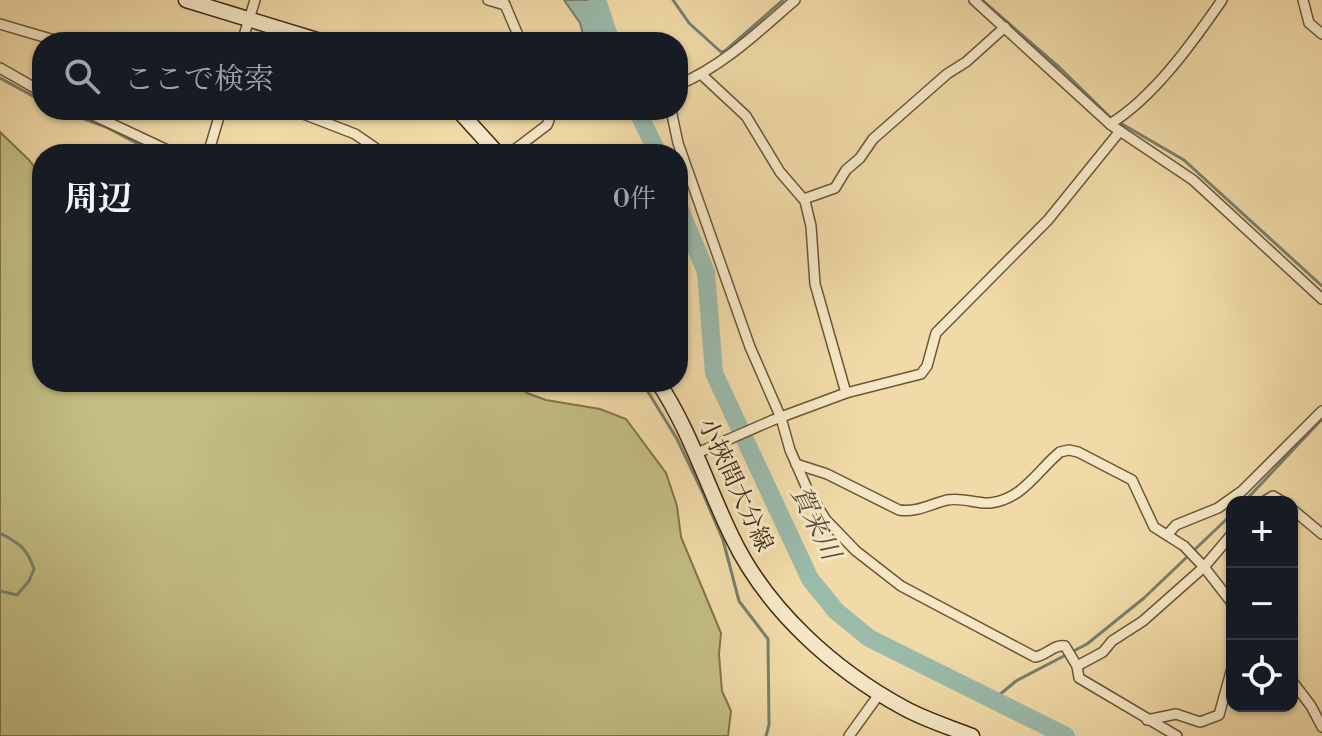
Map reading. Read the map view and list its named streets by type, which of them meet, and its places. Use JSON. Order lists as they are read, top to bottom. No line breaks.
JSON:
{"streets":{"main road":["小挾間大分線"]},"water":["賀来川"],"page":{"search":"ここで検索","heading":["周辺","0件"],"map_buttons":["+","−"]}}
